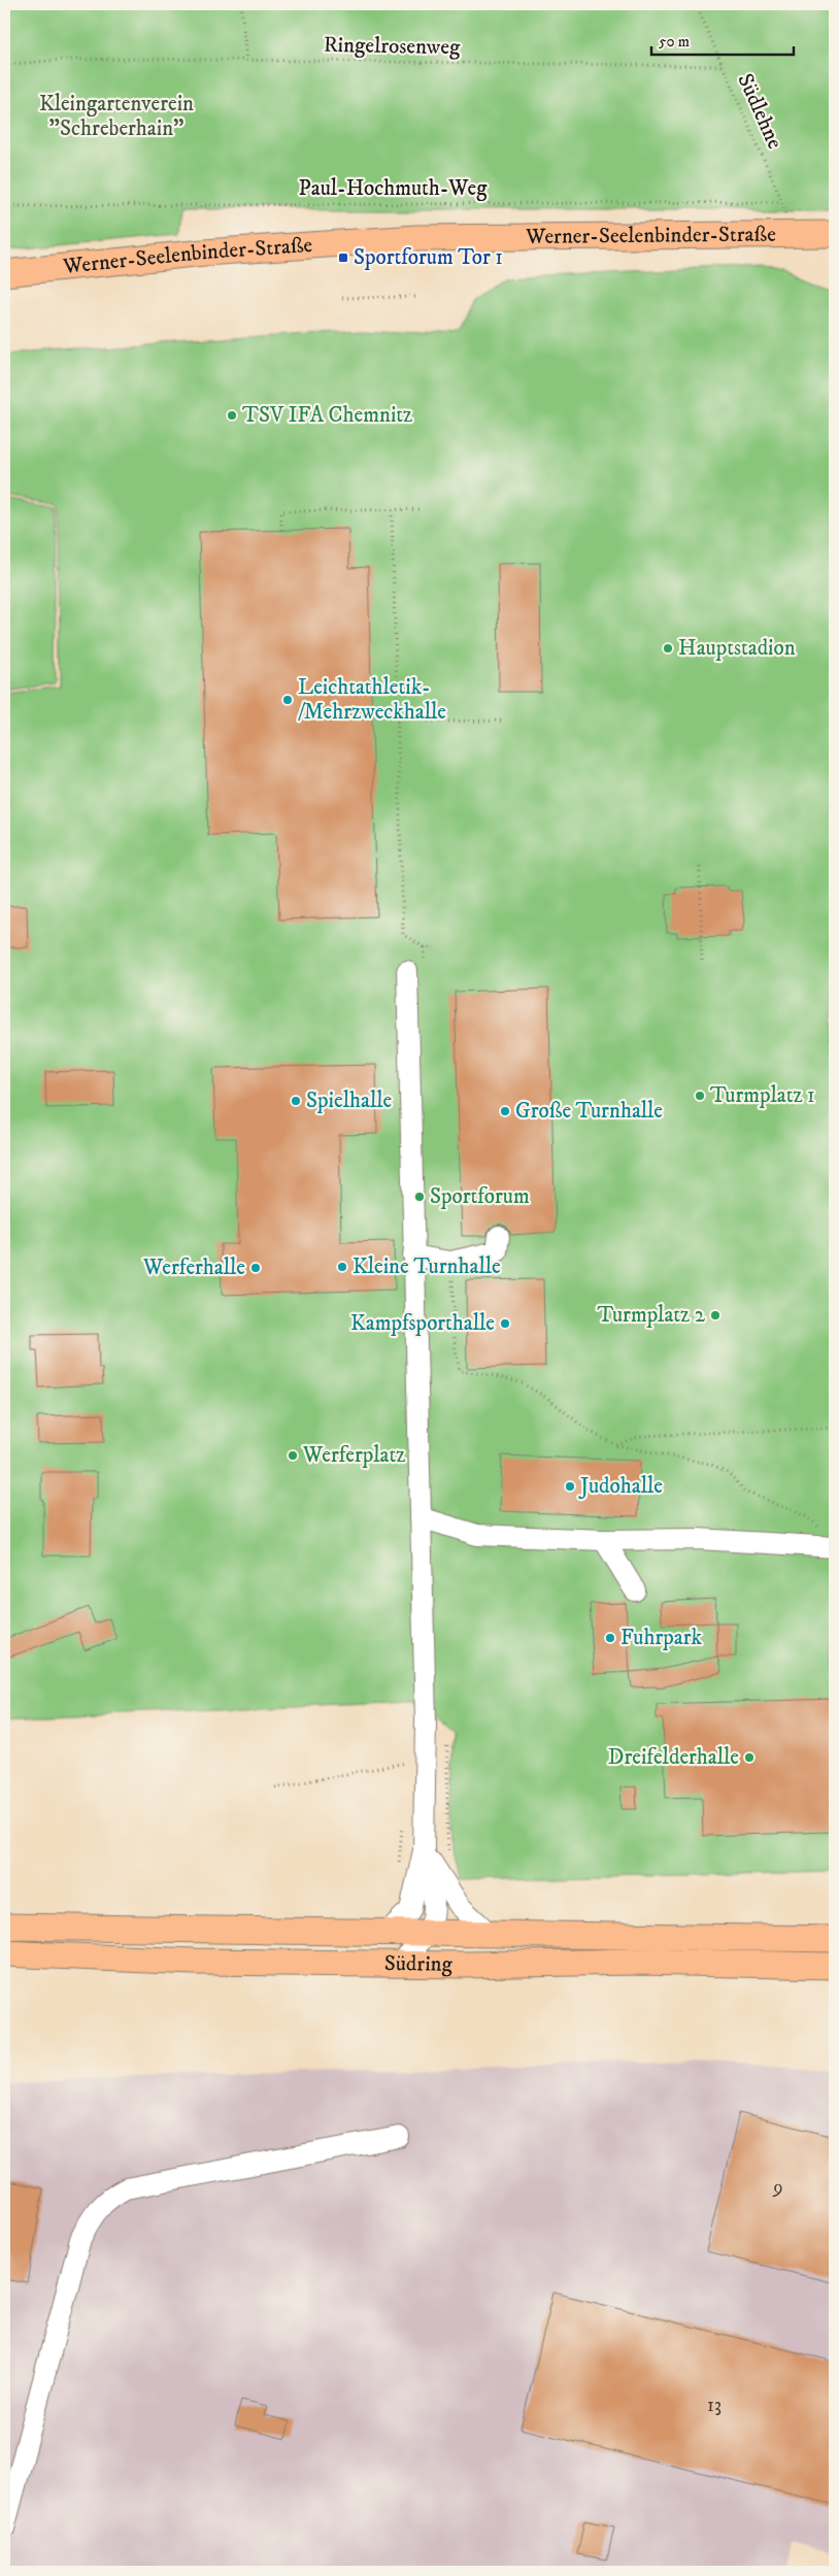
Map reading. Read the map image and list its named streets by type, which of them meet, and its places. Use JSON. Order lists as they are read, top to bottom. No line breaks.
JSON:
{"streets":{"main road":["Werner-Seelenbinder-Straße","Südring"],"path":["Ringelrosenweg","Südlehne","Paul-Hochmuth-Weg"]},"crossings":[["Ringelrosenweg","Südlehne"],["Südlehne","Paul-Hochmuth-Weg"],["Südlehne","Werner-Seelenbinder-Straße"]],"parks":["Kleingartenverein \"Schreberhain\""],"places":{"transit":["Sportforum Tor 1"],"other":["TSV IFA Chemnitz","Hauptstadion","Leichtathletik- /Mehrzweckhalle","Turmplatz 1","Spielhalle","Große Turnhalle","Sportforum","Kleine Turnhalle","Werferhalle","Turmplatz 2","Kampfsporthalle","Werferplatz","Judohalle","Fuhrpark","Dreifelderhalle"]},"house_numbers":["9","13"],"scale_bar":"50 m"}
